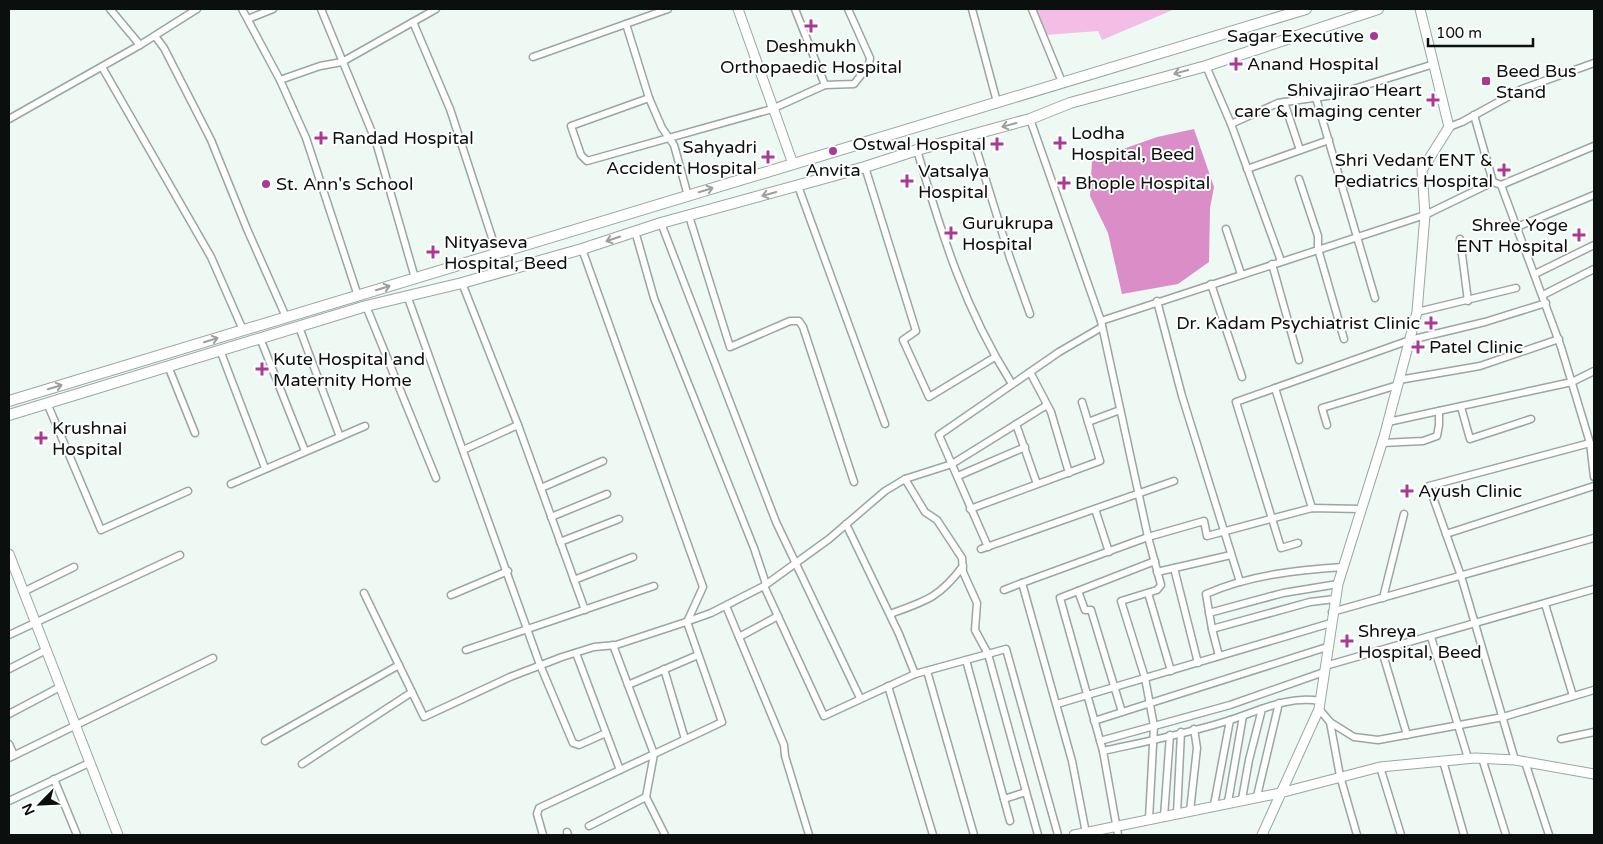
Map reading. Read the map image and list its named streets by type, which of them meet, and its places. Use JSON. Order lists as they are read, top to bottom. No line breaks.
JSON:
{"places":{"health":["Deshmukh Orthopaedic Hospital","Anand Hospital","Shivajirao Heart care & Imaging center","Randad Hospital","Lodha Hospital, Beed","Ostwal Hospital","Sahyadri Accident Hospital","Shri Vedant ENT & Pediatrics Hospital","Vatsalya Hospital","Bhople Hospital","Gurukrupa Hospital","Shree Yoge ENT Hospital","Nityaseva Hospital, Beed","Dr. Kadam Psychiatrist Clinic","Patel Clinic","Kute Hospital and Maternity Home","Krushnai Hospital","Ayush Clinic","Shreya Hospital, Beed"],"other":["Sagar Executive","Anvita","St. Ann's School"],"transit":["Beed Bus Stand"]},"scale_bar":"100 m","north":"bottom left"}
